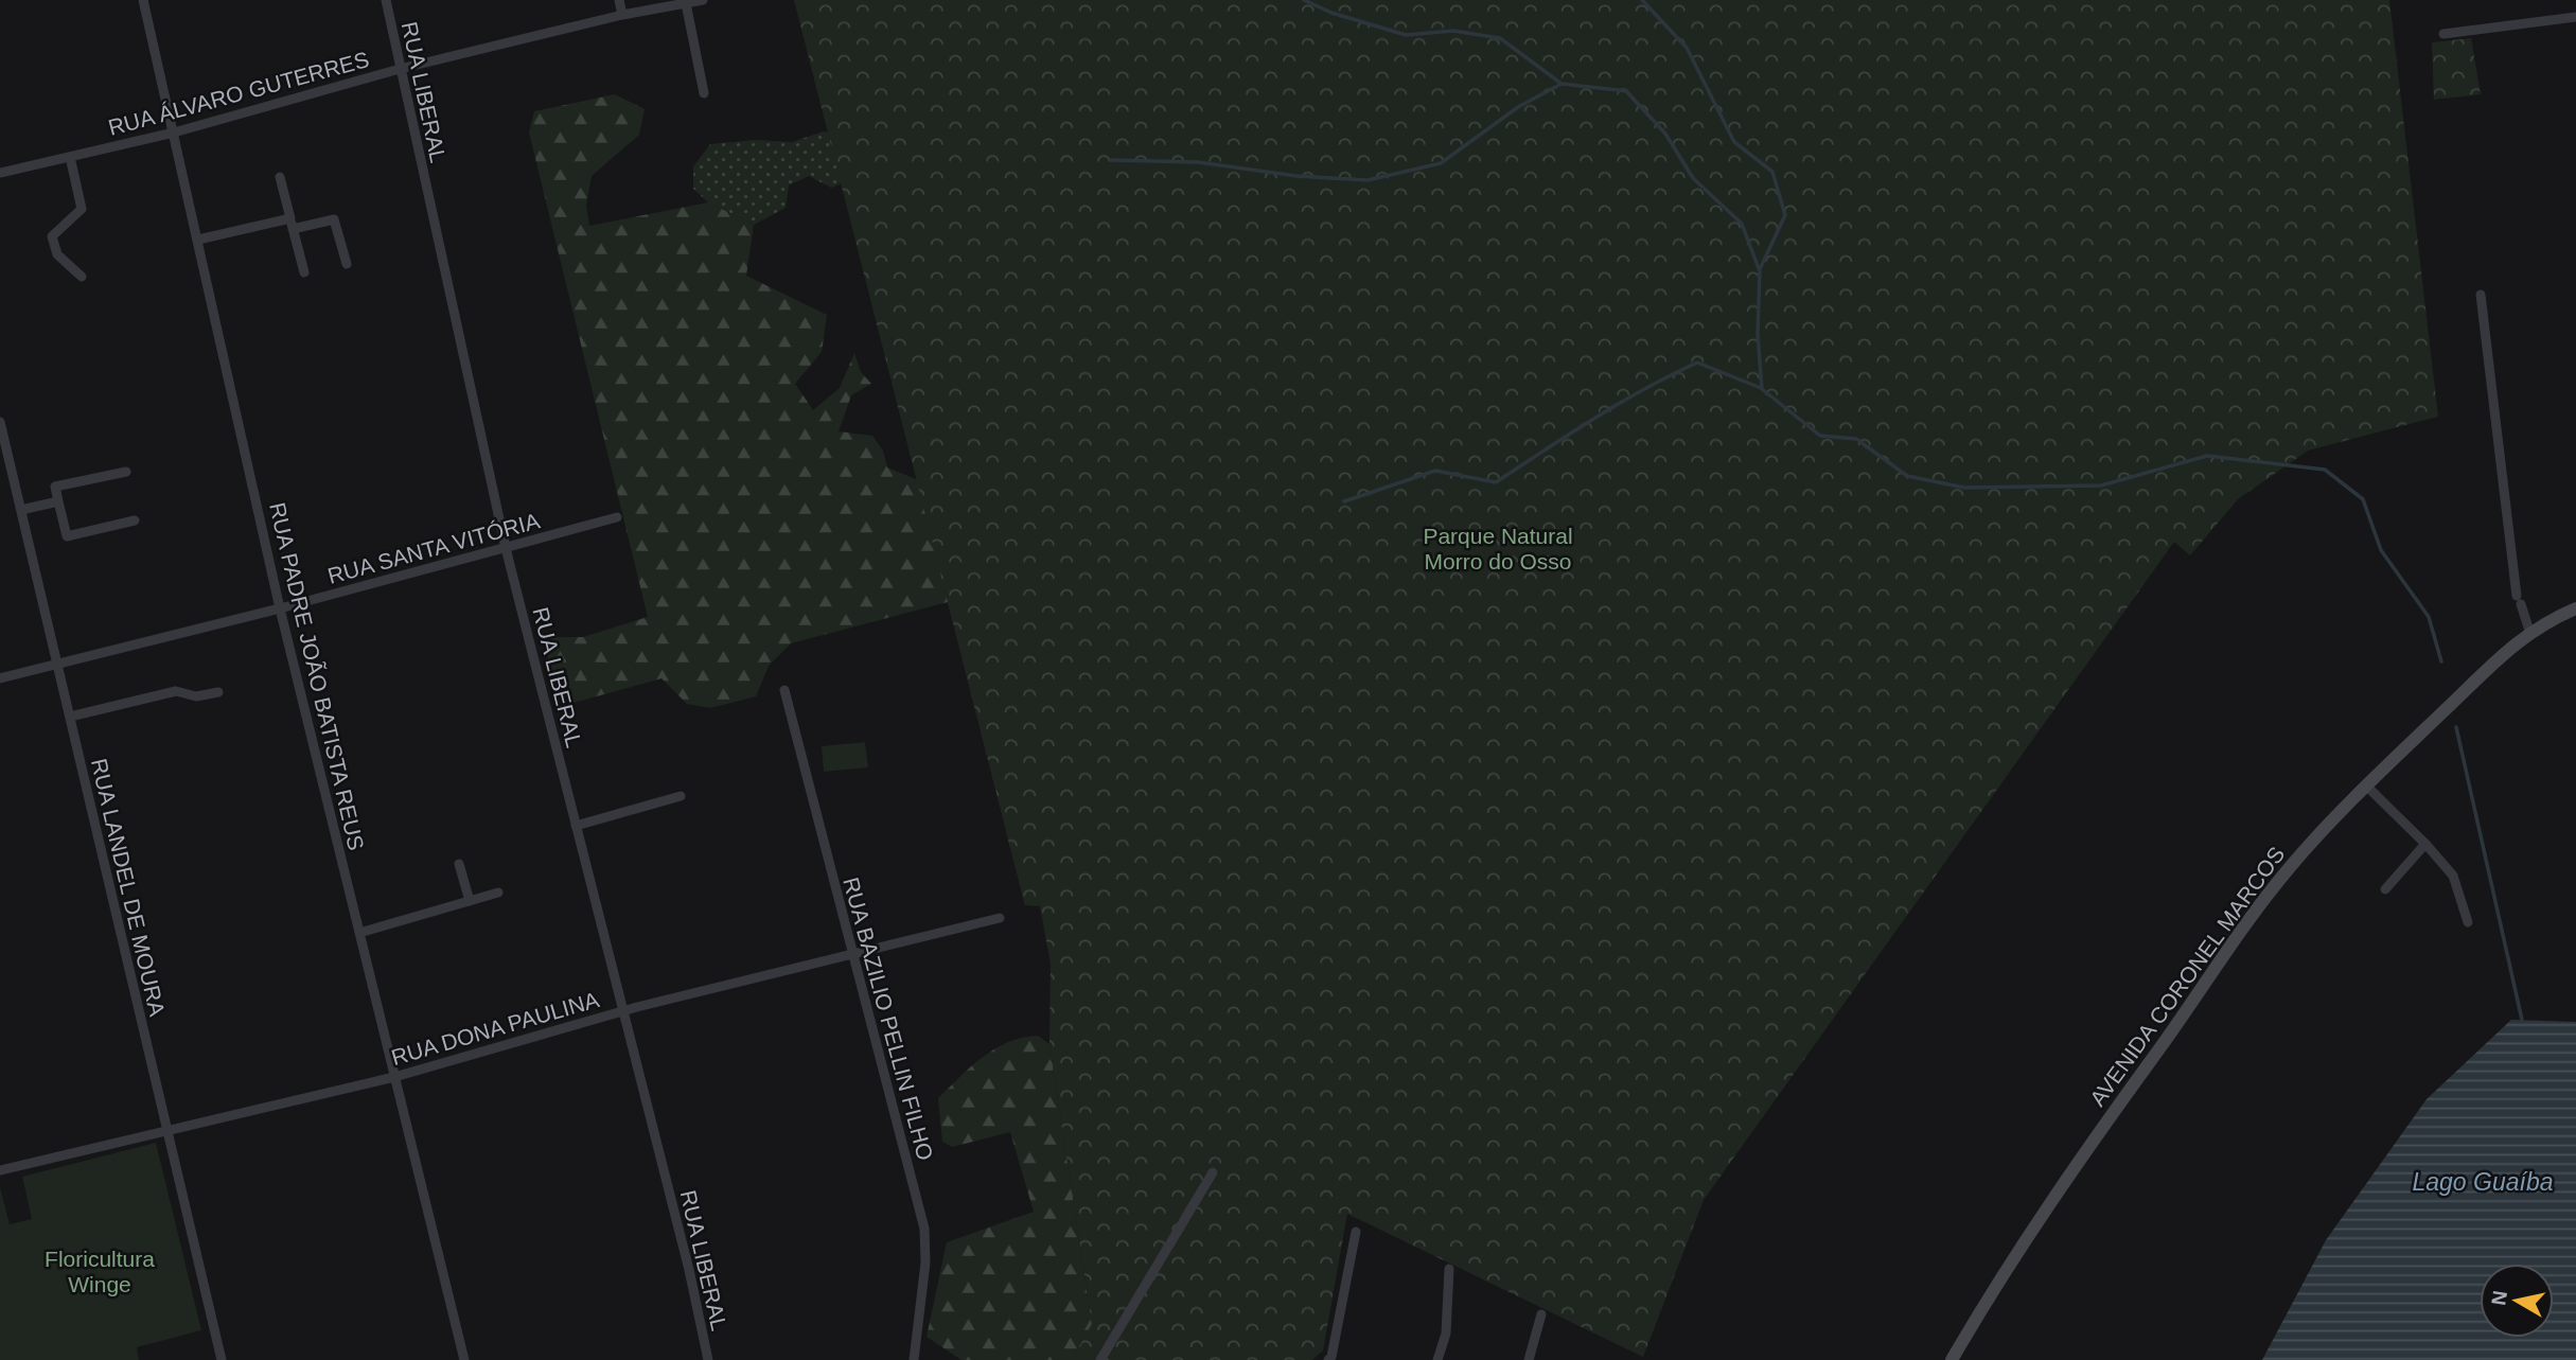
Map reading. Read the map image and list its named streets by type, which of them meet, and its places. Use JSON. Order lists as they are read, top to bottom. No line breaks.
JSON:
{"streets":{"main road":["AVENIDA CORONEL MARCOS"],"street":["RUA LIBERAL","RUA ÁLVARO GUTERRES","RUA SANTA VITÓRIA","RUA PADRE JOÃO BATISTA REUS","RUA LANDEL DE MOURA","RUA BAZILIO PELLIN FILHO","RUA DONA PAULINA"]},"crossings":[["RUA LIBERAL","RUA ÁLVARO GUTERRES"],["RUA LIBERAL","RUA SANTA VITÓRIA"],["RUA LIBERAL","RUA DONA PAULINA"],["RUA ÁLVARO GUTERRES","RUA PADRE JOÃO BATISTA REUS"],["RUA SANTA VITÓRIA","RUA PADRE JOÃO BATISTA REUS"],["RUA SANTA VITÓRIA","RUA LANDEL DE MOURA"],["RUA PADRE JOÃO BATISTA REUS","RUA DONA PAULINA"],["RUA LANDEL DE MOURA","RUA DONA PAULINA"],["RUA BAZILIO PELLIN FILHO","RUA DONA PAULINA"]],"water":["Lago Guaíba"],"parks":["Parque Natural Morro do Osso","Floricultura Winge"],"north":"left"}
